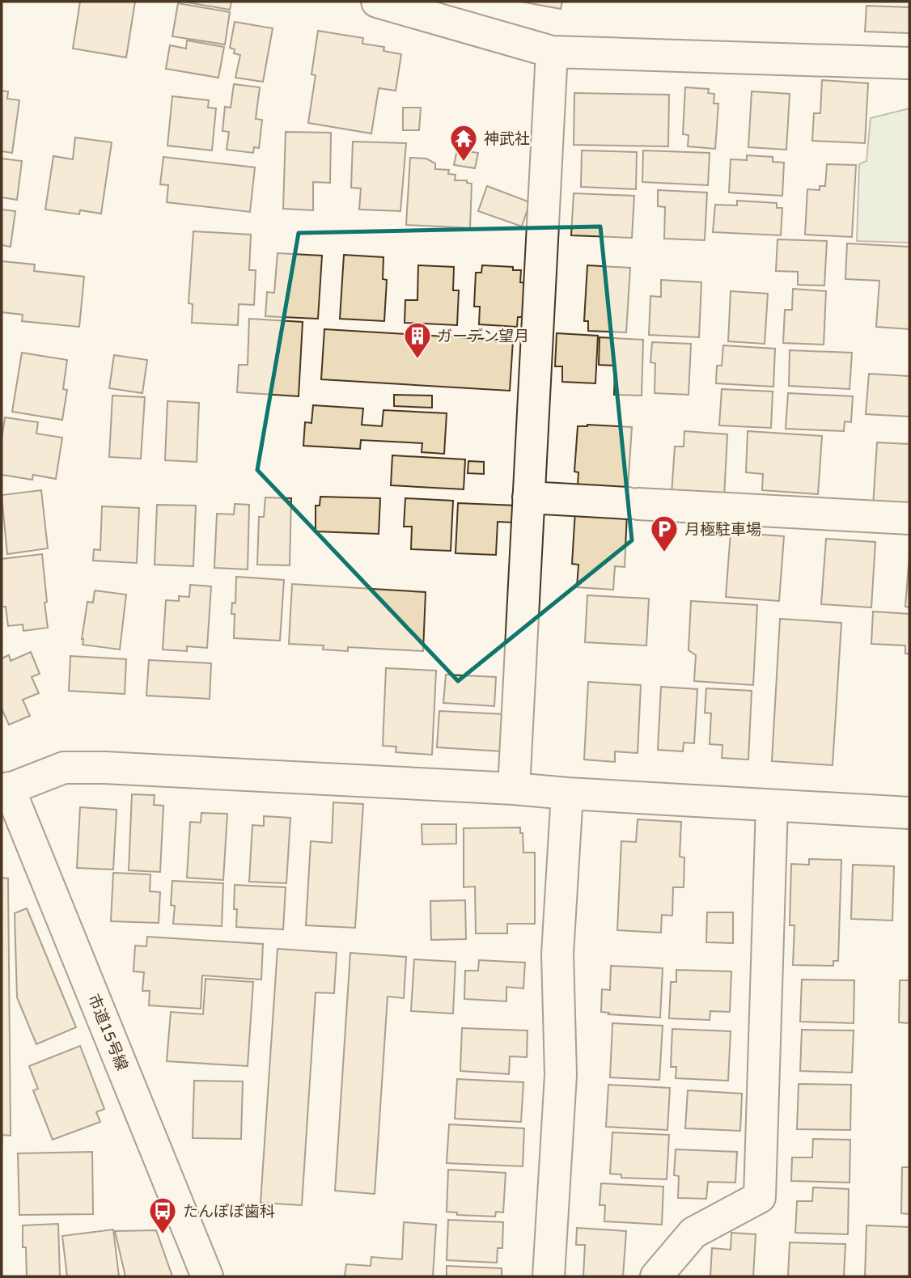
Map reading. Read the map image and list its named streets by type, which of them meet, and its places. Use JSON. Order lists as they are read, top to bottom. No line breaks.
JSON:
{"streets":{"street":["市道15号線"]},"places":{"temple":["神武社"],"building":["ガーデン望月"],"parking":["月極駐車場"],"bus stop":["たんぽぽ歯科"]}}
